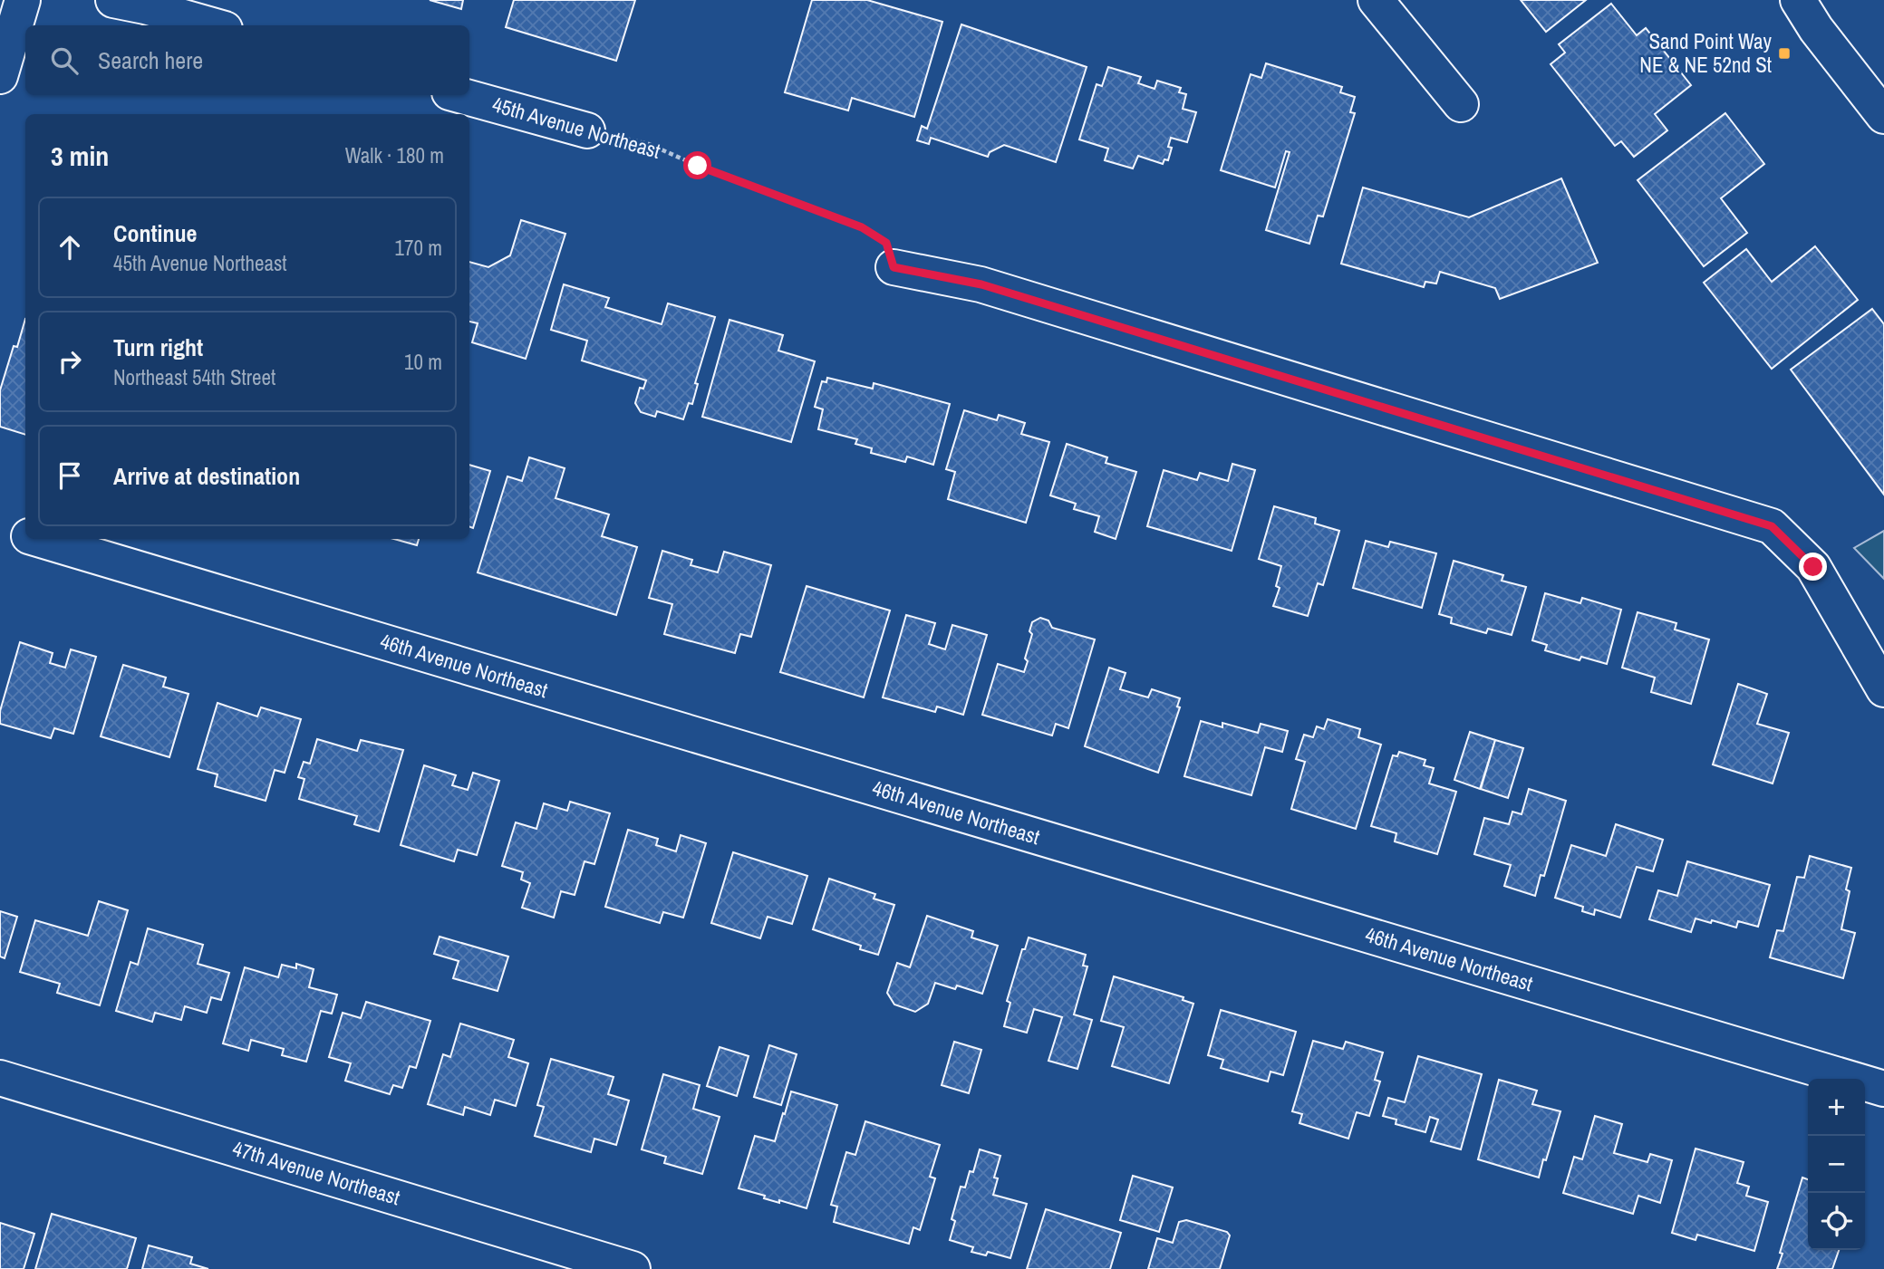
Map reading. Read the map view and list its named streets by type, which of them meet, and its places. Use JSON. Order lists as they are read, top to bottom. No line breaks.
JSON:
{"streets":{"street":["45th Avenue Northeast","46th Avenue Northeast","47th Avenue Northeast"]},"places":{"transit":["Sand Point Way NE & NE 52nd St"]},"page":{"search":"Search here","heading":["3 min","Walk · 180 m"],"list":[["Continue","45th Avenue Northeast","170 m"],["Turn right","Northeast 54th Street","10 m"],"Arrive at destination"],"map_buttons":["+","−"]}}
